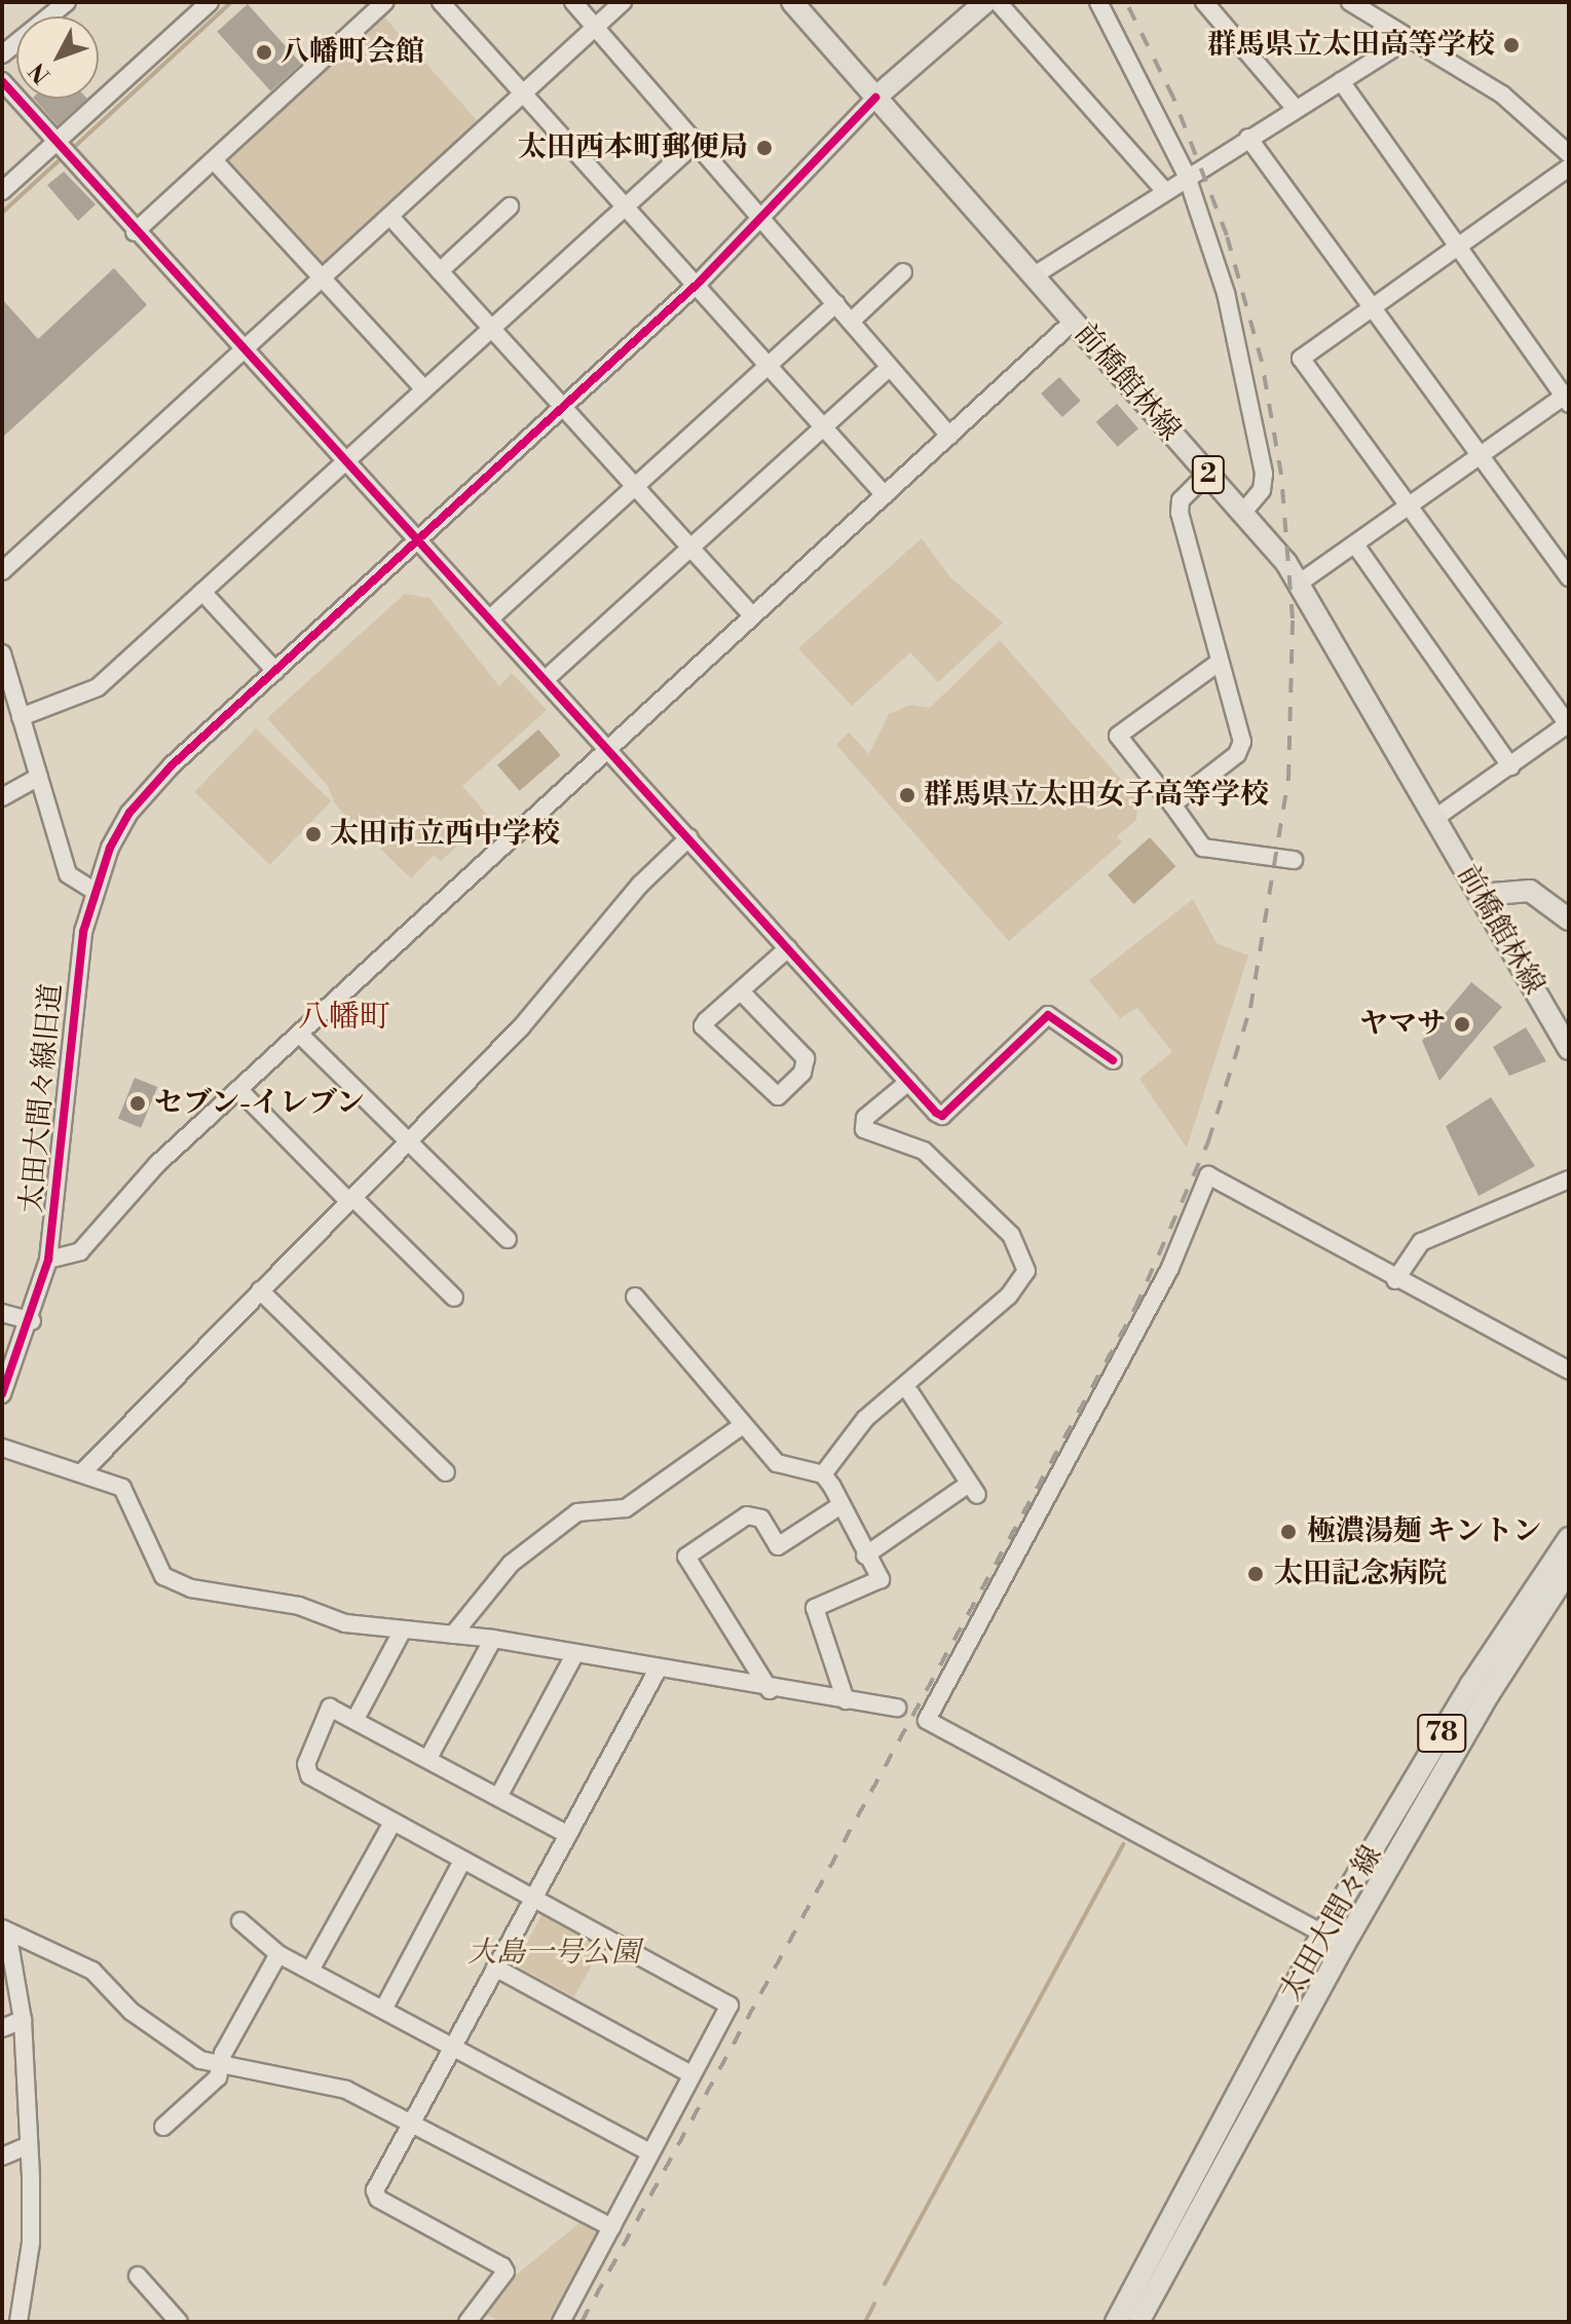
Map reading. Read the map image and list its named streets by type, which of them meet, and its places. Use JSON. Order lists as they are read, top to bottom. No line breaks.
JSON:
{"streets":{"main road":["前橋館林線","2","78","太田大間々線"],"street":["太田大間々線旧道"]},"crossings":[["前橋館林線","太田大間々線旧道"]],"districts":["八幡町"],"parks":["大島一号公園"],"places":["群馬県立太田高等学校","八幡町会館","太田西本町郵便局","群馬県立太田女子高等学校","太田市立西中学校","ヤマサ","セブン-イレブン","極濃湯麺 キントン","太田記念病院"],"north":"bottom left"}
